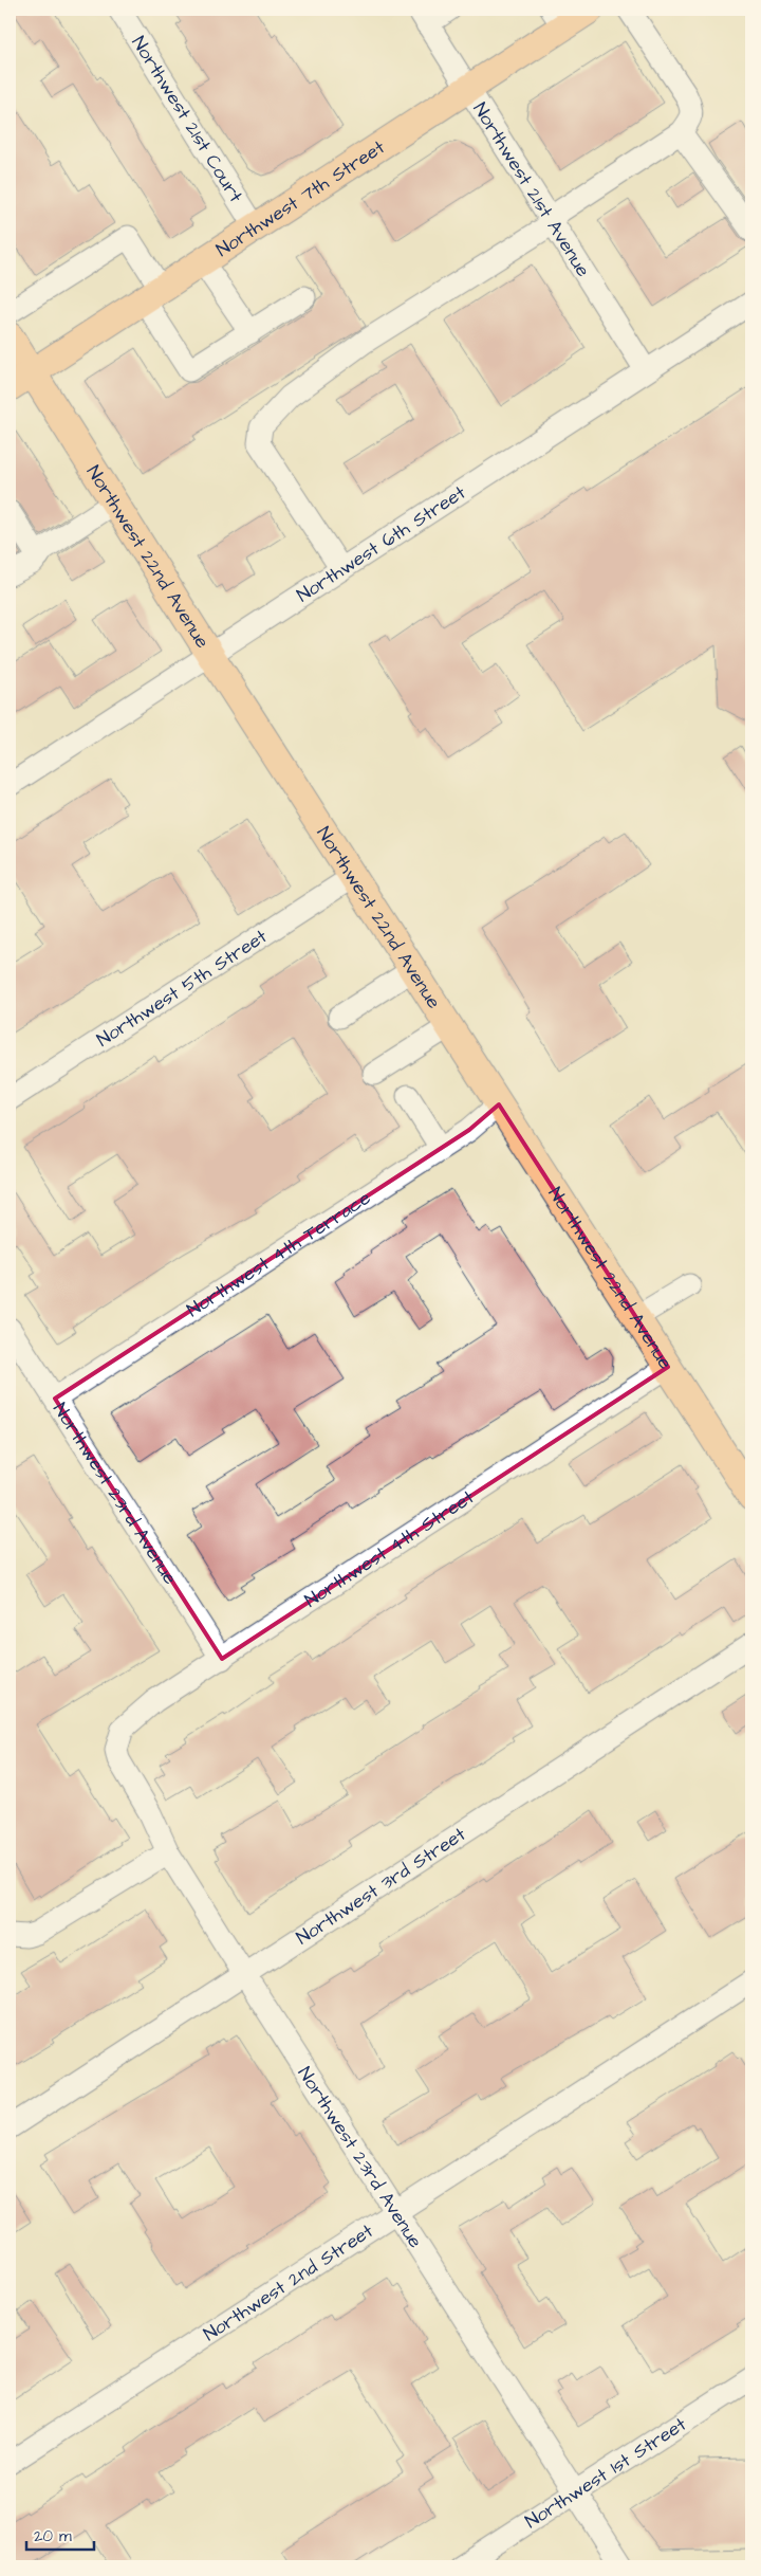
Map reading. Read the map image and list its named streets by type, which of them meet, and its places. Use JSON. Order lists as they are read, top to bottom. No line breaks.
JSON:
{"streets":{"main road":["Northwest 7th Street","Northwest 22nd Avenue"],"street":["Northwest 21st Court","Northwest 21st Avenue","Northwest 6th Street","Northwest 5th Street","Northwest 4th Terrace","Northwest 23rd Avenue","Northwest 4th Street","Northwest 3rd Street","Northwest 2nd Street","Northwest 1st Street"]},"crossings":[["Northwest 21st Court","Northwest 7th Street"],["Northwest 21st Avenue","Northwest 7th Street"],["Northwest 21st Avenue","Northwest 6th Street"],["Northwest 7th Street","Northwest 22nd Avenue"],["Northwest 6th Street","Northwest 22nd Avenue"],["Northwest 22nd Avenue","Northwest 5th Street"],["Northwest 22nd Avenue","Northwest 4th Terrace"],["Northwest 22nd Avenue","Northwest 4th Street"],["Northwest 4th Terrace","Northwest 23rd Avenue"],["Northwest 23rd Avenue","Northwest 4th Street"],["Northwest 23rd Avenue","Northwest 3rd Street"],["Northwest 23rd Avenue","Northwest 2nd Street"],["Northwest 23rd Avenue","Northwest 1st Street"]],"scale_bar":"20 m"}
